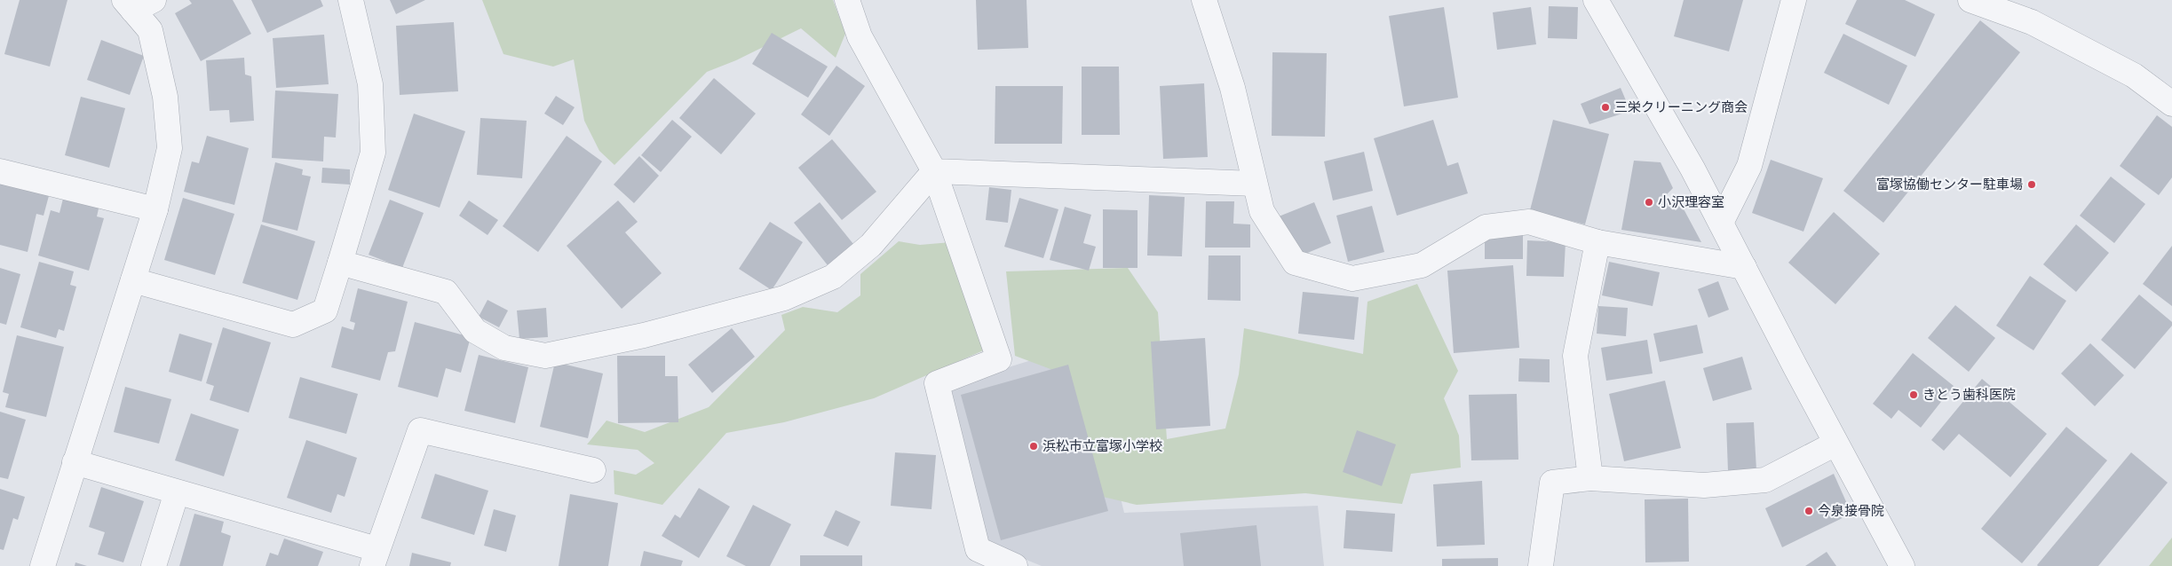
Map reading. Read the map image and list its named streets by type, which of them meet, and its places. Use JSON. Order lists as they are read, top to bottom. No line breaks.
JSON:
{"places":["三栄クリーニング商会","富塚協働センター駐車場","小沢理容室","きとう歯科医院","浜松市立富塚小学校","今泉接骨院"]}
